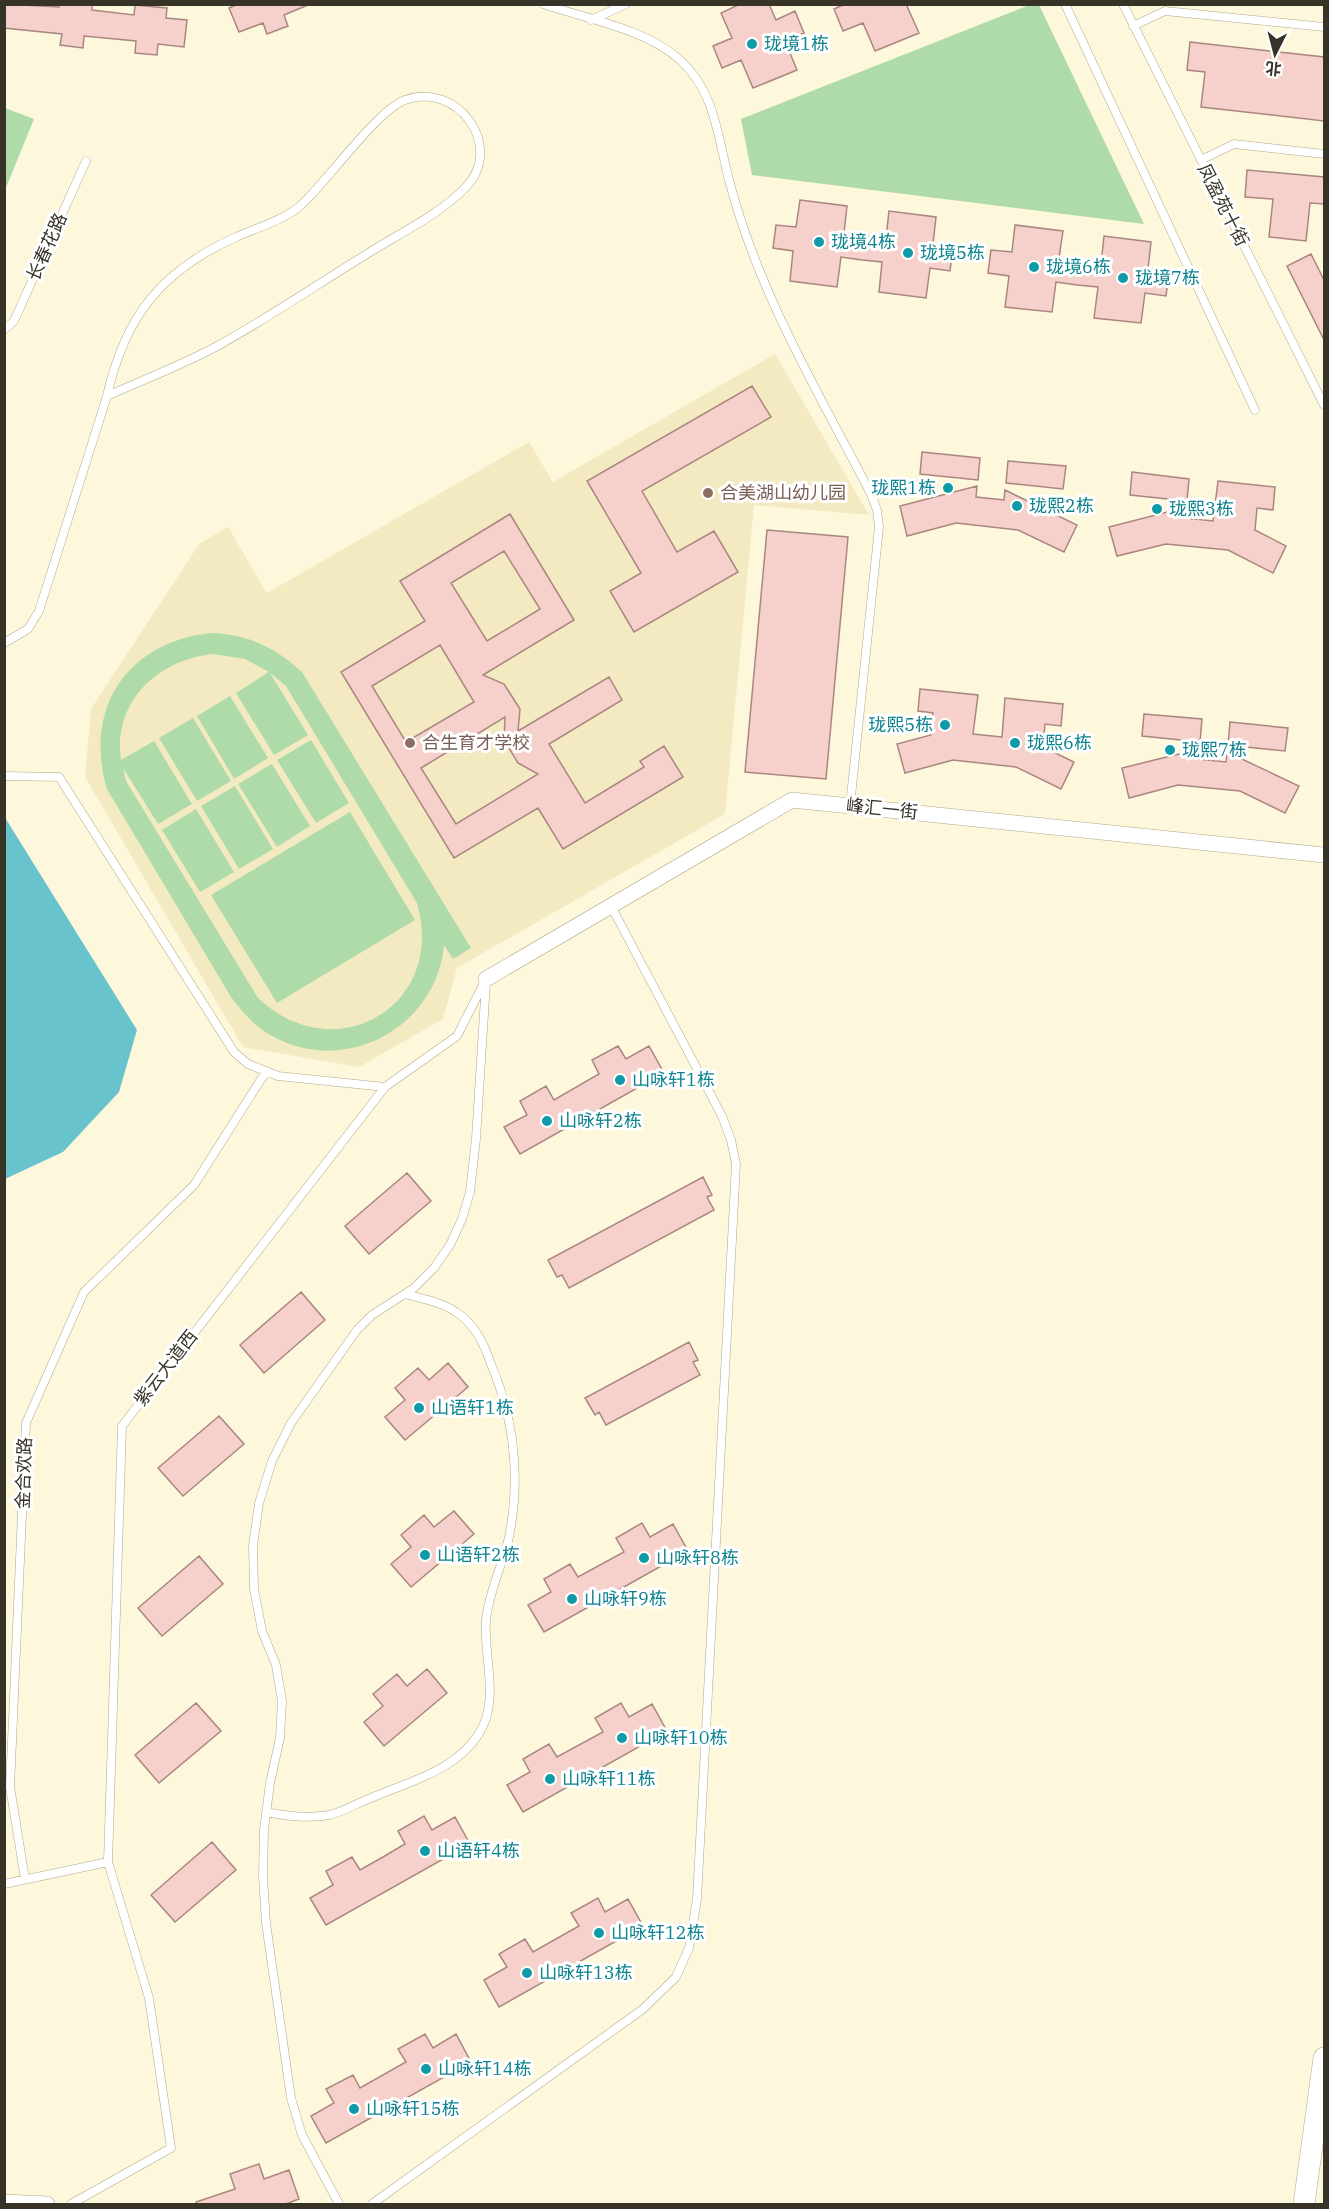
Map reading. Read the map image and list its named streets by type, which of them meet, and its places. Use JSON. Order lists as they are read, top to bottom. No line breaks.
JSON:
{"streets":{"street":["峰汇一街"],"lane":["凤盈苑十街","长春花路","紫云大道西","金合欢路"]},"crossings":[["峰汇一街","紫云大道西"]],"places":["珑境1栋","珑境4栋","珑境5栋","珑境6栋","珑境7栋","珑熙1栋","合美湖山幼儿园","珑熙2栋","珑熙3栋","珑熙5栋","合生育才学校","珑熙6栋","珑熙7栋","山咏轩1栋","山咏轩2栋","山语轩1栋","山语轩2栋","山咏轩8栋","山咏轩9栋","山咏轩10栋","山咏轩11栋","山语轩4栋","山咏轩12栋","山咏轩13栋","山咏轩14栋","山咏轩15栋"],"north":"bottom"}
